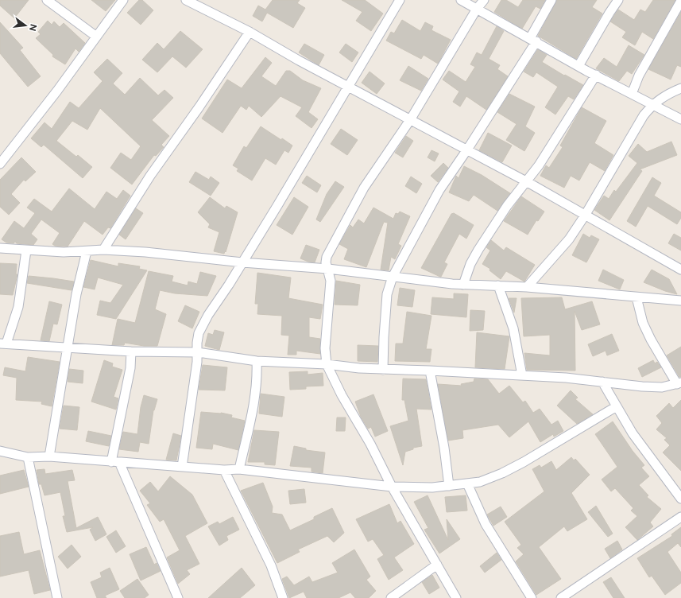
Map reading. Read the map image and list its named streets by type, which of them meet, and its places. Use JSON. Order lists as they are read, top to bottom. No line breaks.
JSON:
{"north":"right"}
